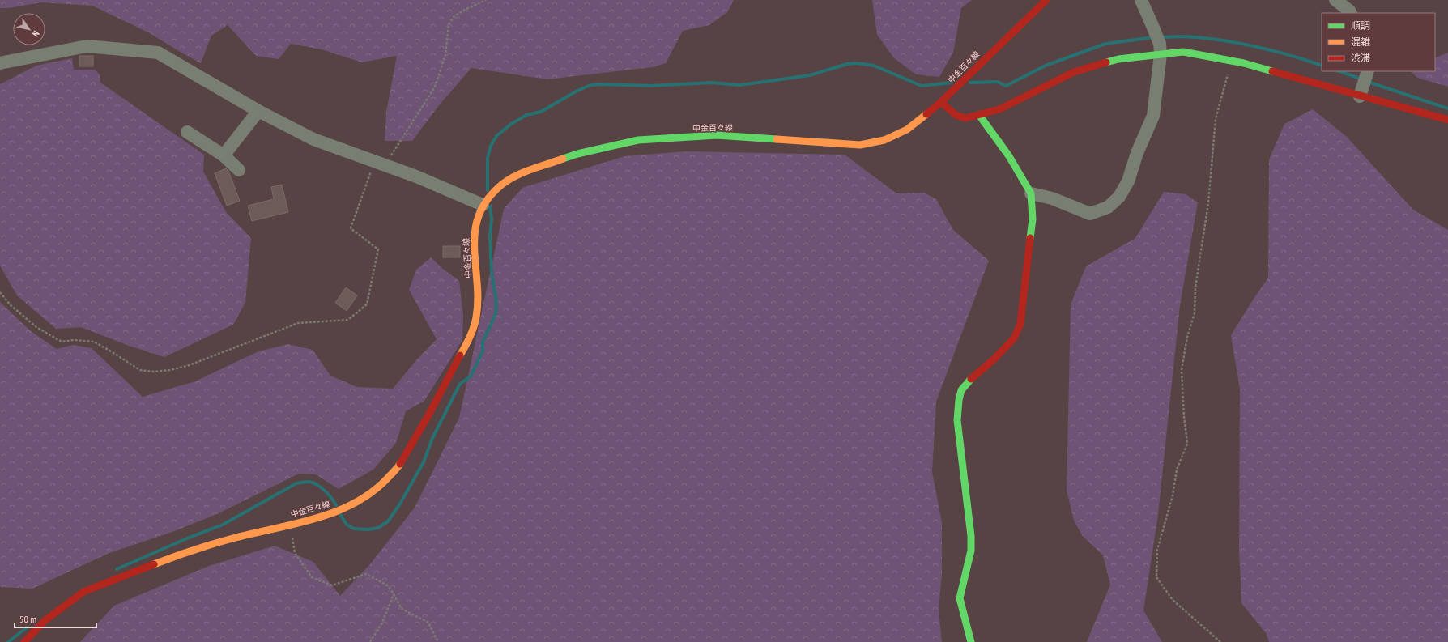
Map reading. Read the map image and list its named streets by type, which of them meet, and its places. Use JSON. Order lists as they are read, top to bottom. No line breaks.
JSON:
{"streets":{"main road":["中金百々線"]},"legend":["順調","混雑","渋滞"],"scale_bar":"50 m","north":"bottom right"}
